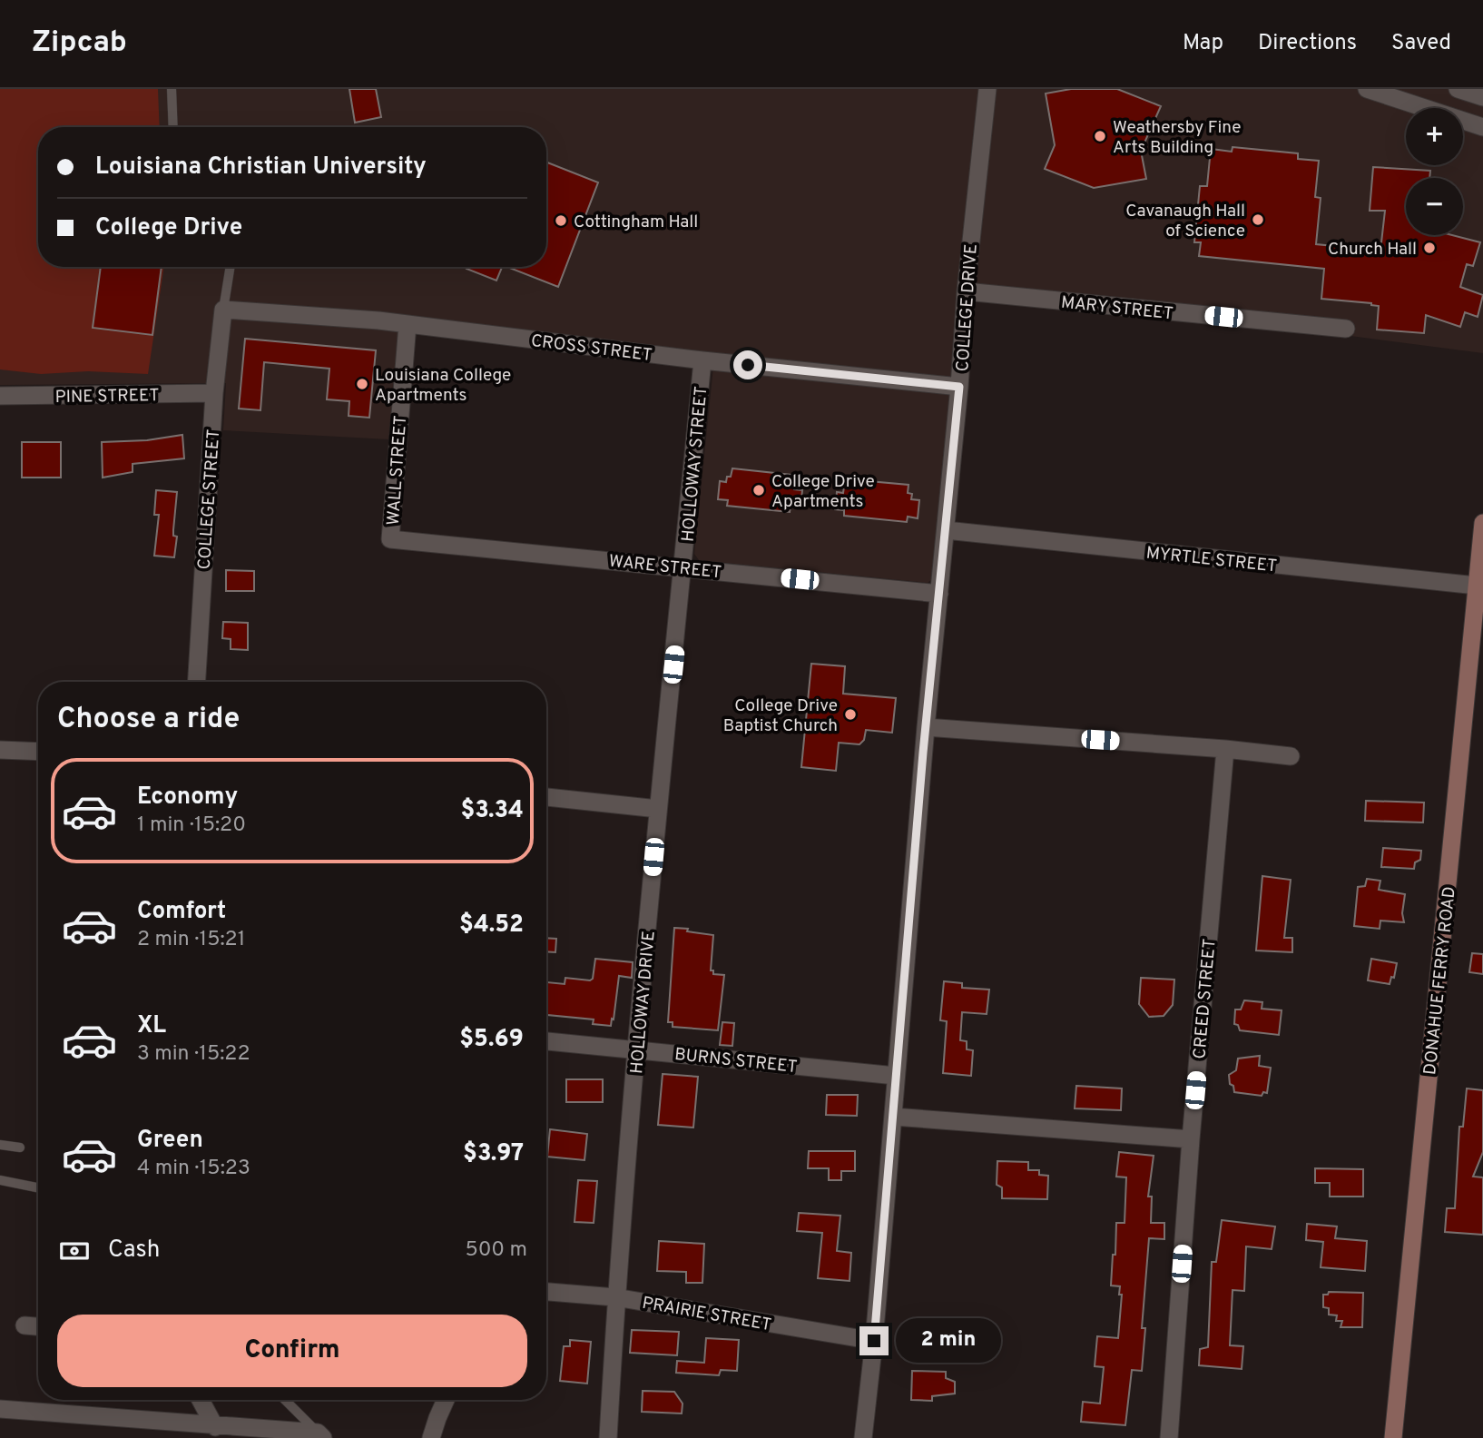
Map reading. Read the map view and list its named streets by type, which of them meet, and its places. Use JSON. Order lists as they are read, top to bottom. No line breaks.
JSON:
{"streets":{"main road":["DONAHUE FERRY ROAD"],"street":["MARY STREET","COLLEGE DRIVE","CROSS STREET","PINE STREET","HOLLOWAY STREET","WALL STREET","COLLEGE STREET","MYRTLE STREET","WARE STREET","CREED STREET","HOLLOWAY DRIVE","BURNS STREET","PRAIRIE STREET"]},"crossings":[["MARY STREET","COLLEGE DRIVE"],["COLLEGE DRIVE","CROSS STREET"],["COLLEGE DRIVE","MYRTLE STREET"],["COLLEGE DRIVE","WARE STREET"],["COLLEGE DRIVE","BURNS STREET"],["COLLEGE DRIVE","PRAIRIE STREET"],["CROSS STREET","HOLLOWAY STREET"],["CROSS STREET","WALL STREET"],["CROSS STREET","COLLEGE STREET"],["PINE STREET","COLLEGE STREET"],["HOLLOWAY STREET","WARE STREET"],["HOLLOWAY STREET","HOLLOWAY DRIVE"],["WALL STREET","WARE STREET"],["MYRTLE STREET","DONAHUE FERRY ROAD"],["WARE STREET","HOLLOWAY DRIVE"],["HOLLOWAY DRIVE","BURNS STREET"],["HOLLOWAY DRIVE","PRAIRIE STREET"]],"places":["Weathersby Fine Arts Building","Cavanaugh Hall of Science","Cottingham Hall","Church Hall","Louisiana College Apartments","College Drive Apartments","College Drive Baptist Church"],"page":{"header":"Zipcab","nav":["Map","Directions","Saved"],"map_buttons":["+","−"],"banner":["Louisiana Christian University","College Drive"],"heading":"Choose a ride","list":[{"name":"Economy","note":"1 min · 15:20","value":"$3.34"},{"name":"Comfort","note":"2 min · 15:21","value":"$4.52"},{"name":"XL","note":"3 min · 15:22","value":"$5.69"},{"name":"Green","note":"4 min · 15:23","value":"$3.97"}],"pay":["Cash","500 m"],"buttons":"Confirm","bubble":"2 min"}}
